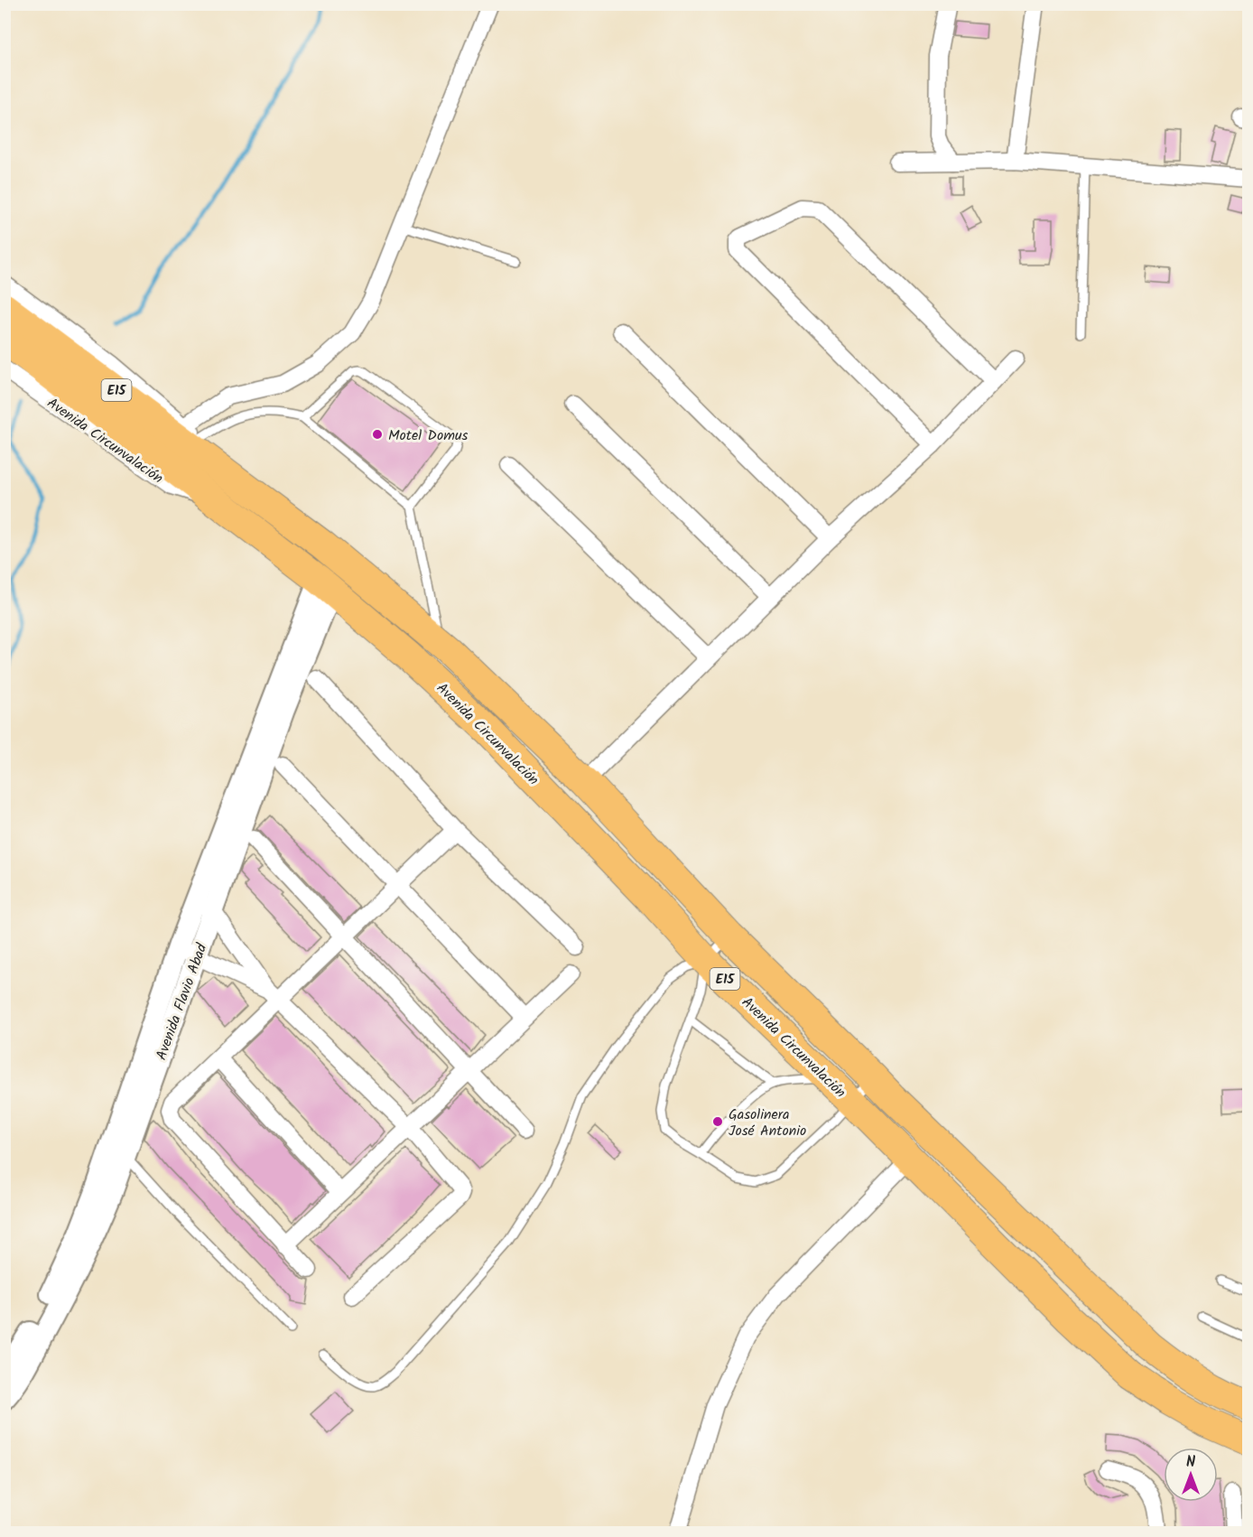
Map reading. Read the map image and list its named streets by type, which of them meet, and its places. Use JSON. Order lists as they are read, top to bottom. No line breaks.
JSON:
{"streets":{"highway":["E15","Avenida Circunvalación"],"street":["Avenida Flavio Abad"]},"crossings":[["Avenida Circunvalación","Avenida Flavio Abad"]],"places":["Motel Domus","Gasolinera José Antonio"],"north":"top"}
